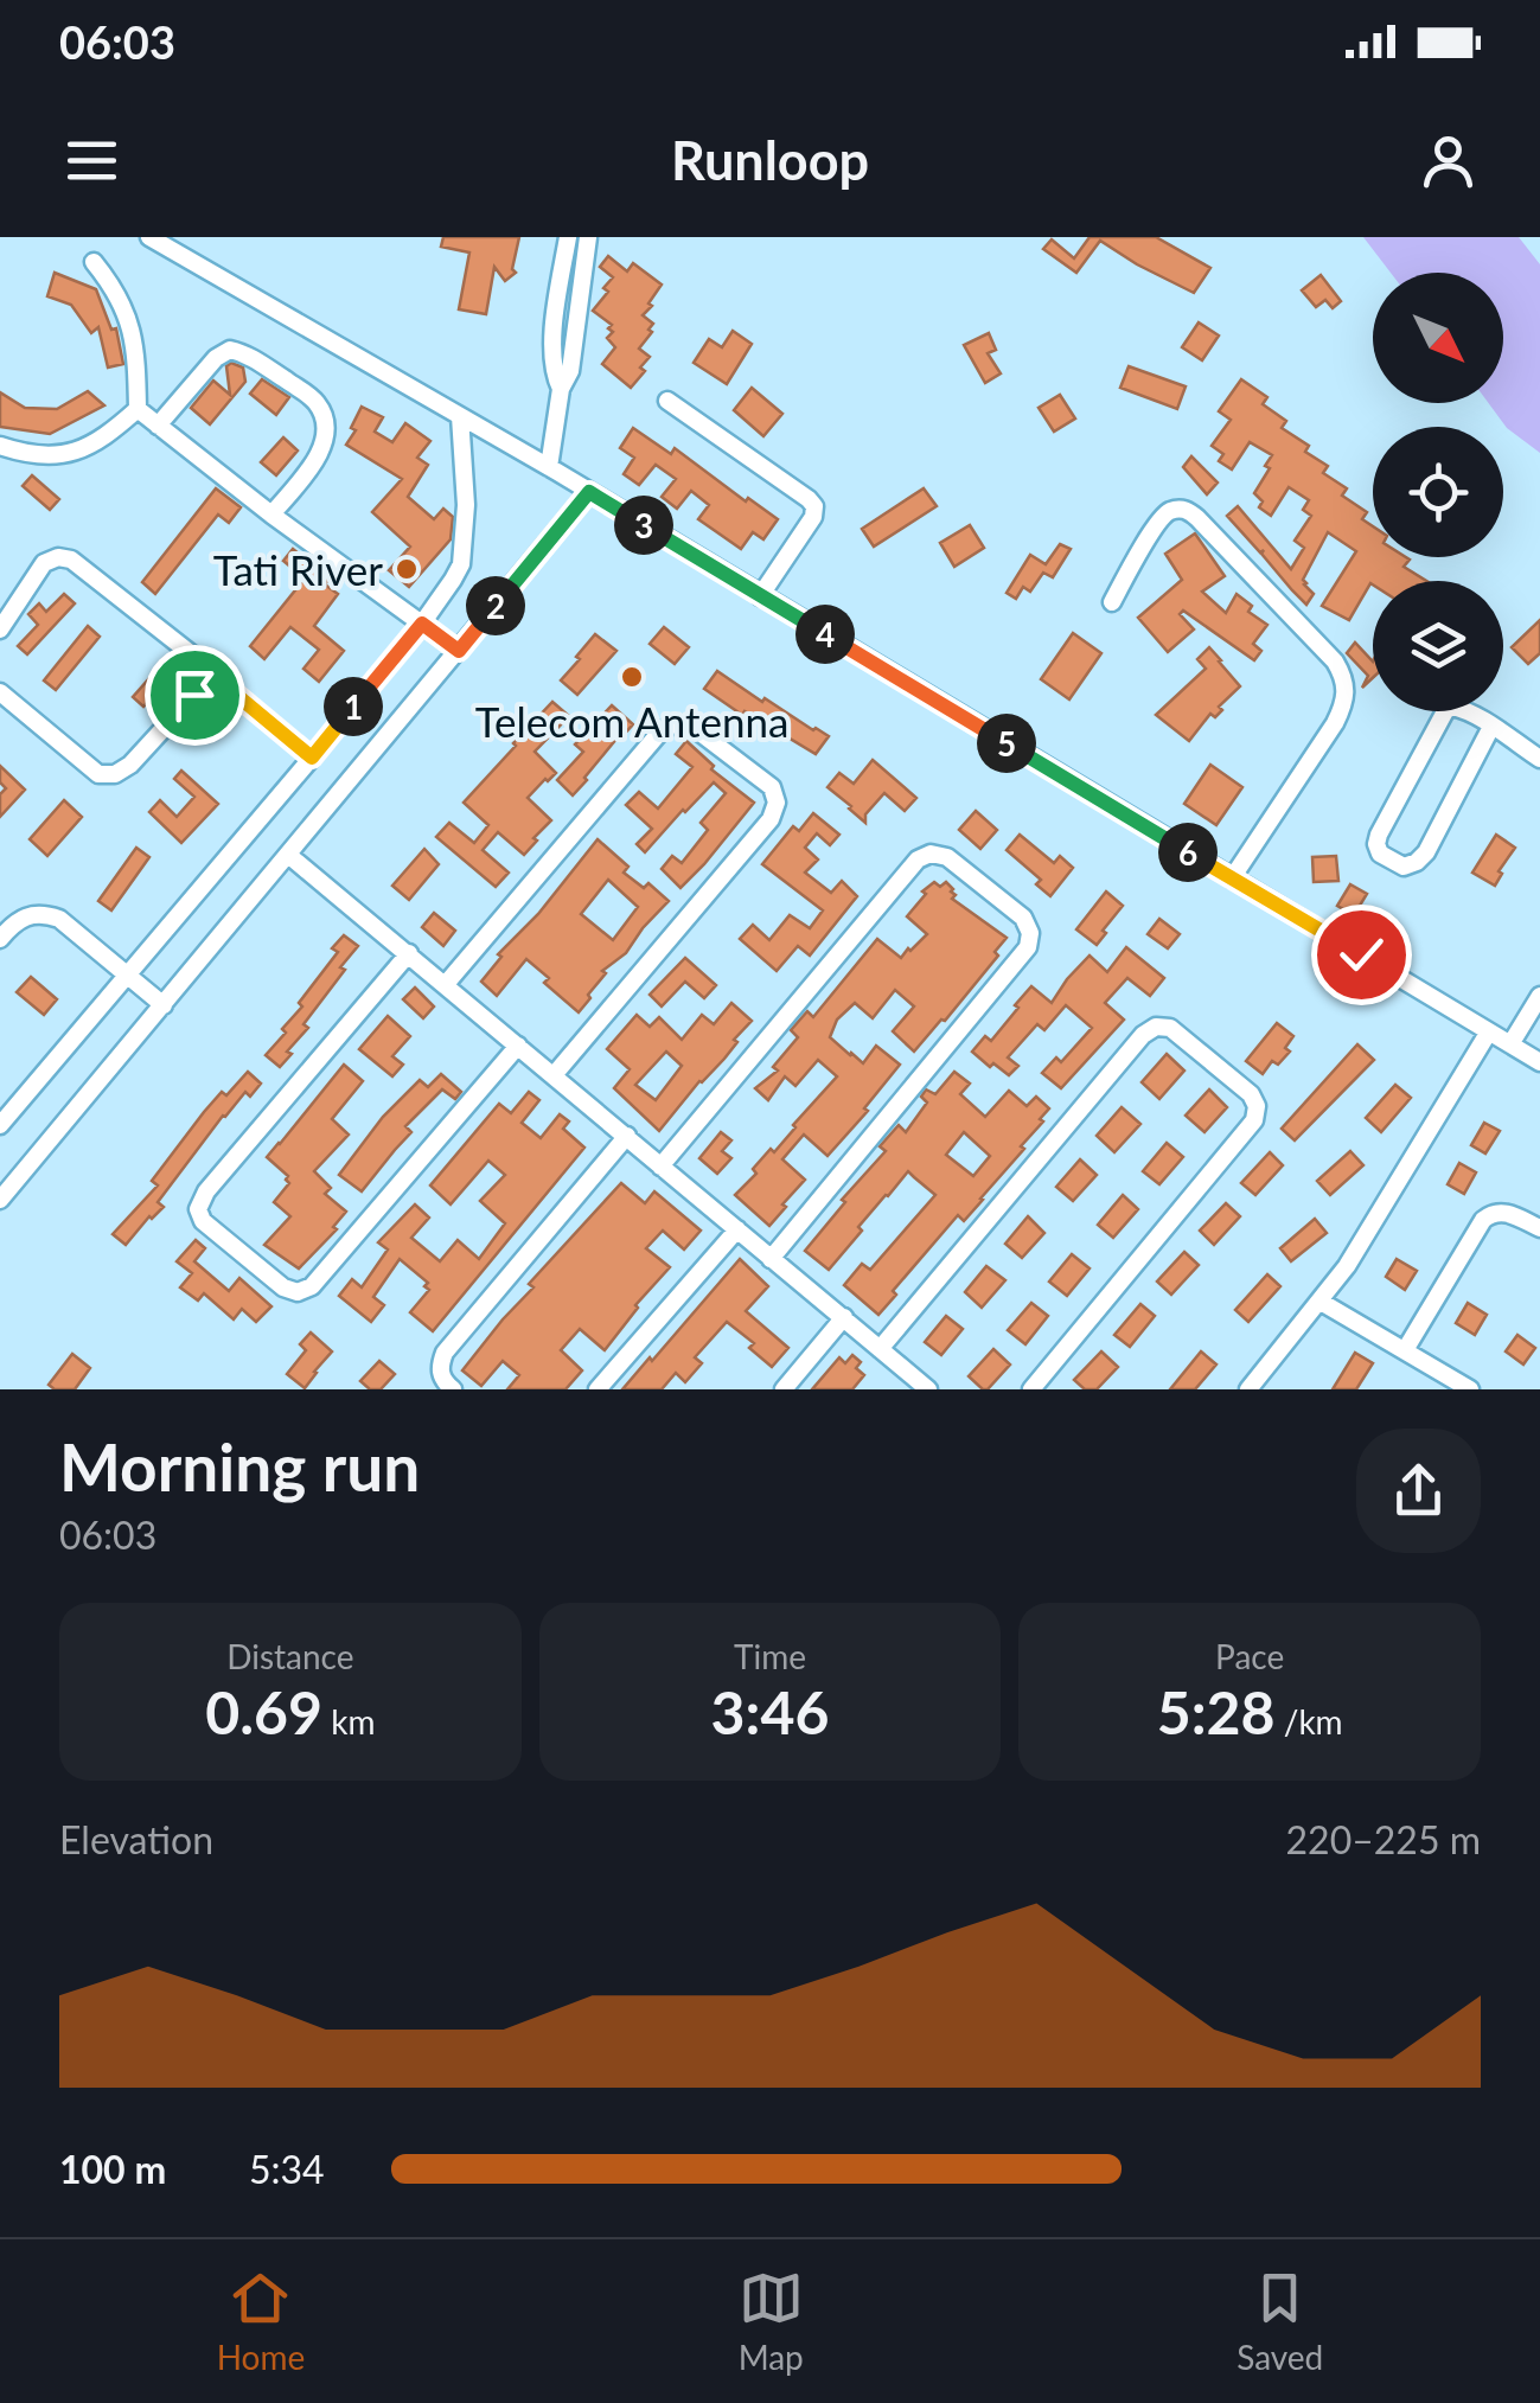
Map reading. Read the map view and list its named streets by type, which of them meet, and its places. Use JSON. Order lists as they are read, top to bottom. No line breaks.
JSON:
{"places":["Tati River","Telecom Antenna"],"north":"bottom right","page":{"status":"06:03","header":"Runloop","pins":["3","2","4","1","5","6"],"heading":["Morning run","06:03"],"stats":[["Distance","0.69 km"],["Time","3:46"],["Pace","5:28 /km"]],"chart":["Elevation","220–225 m"],"list":[{"name":"100 m","note":"5:34"}],"tabs":["Home","Map","Saved"]}}
